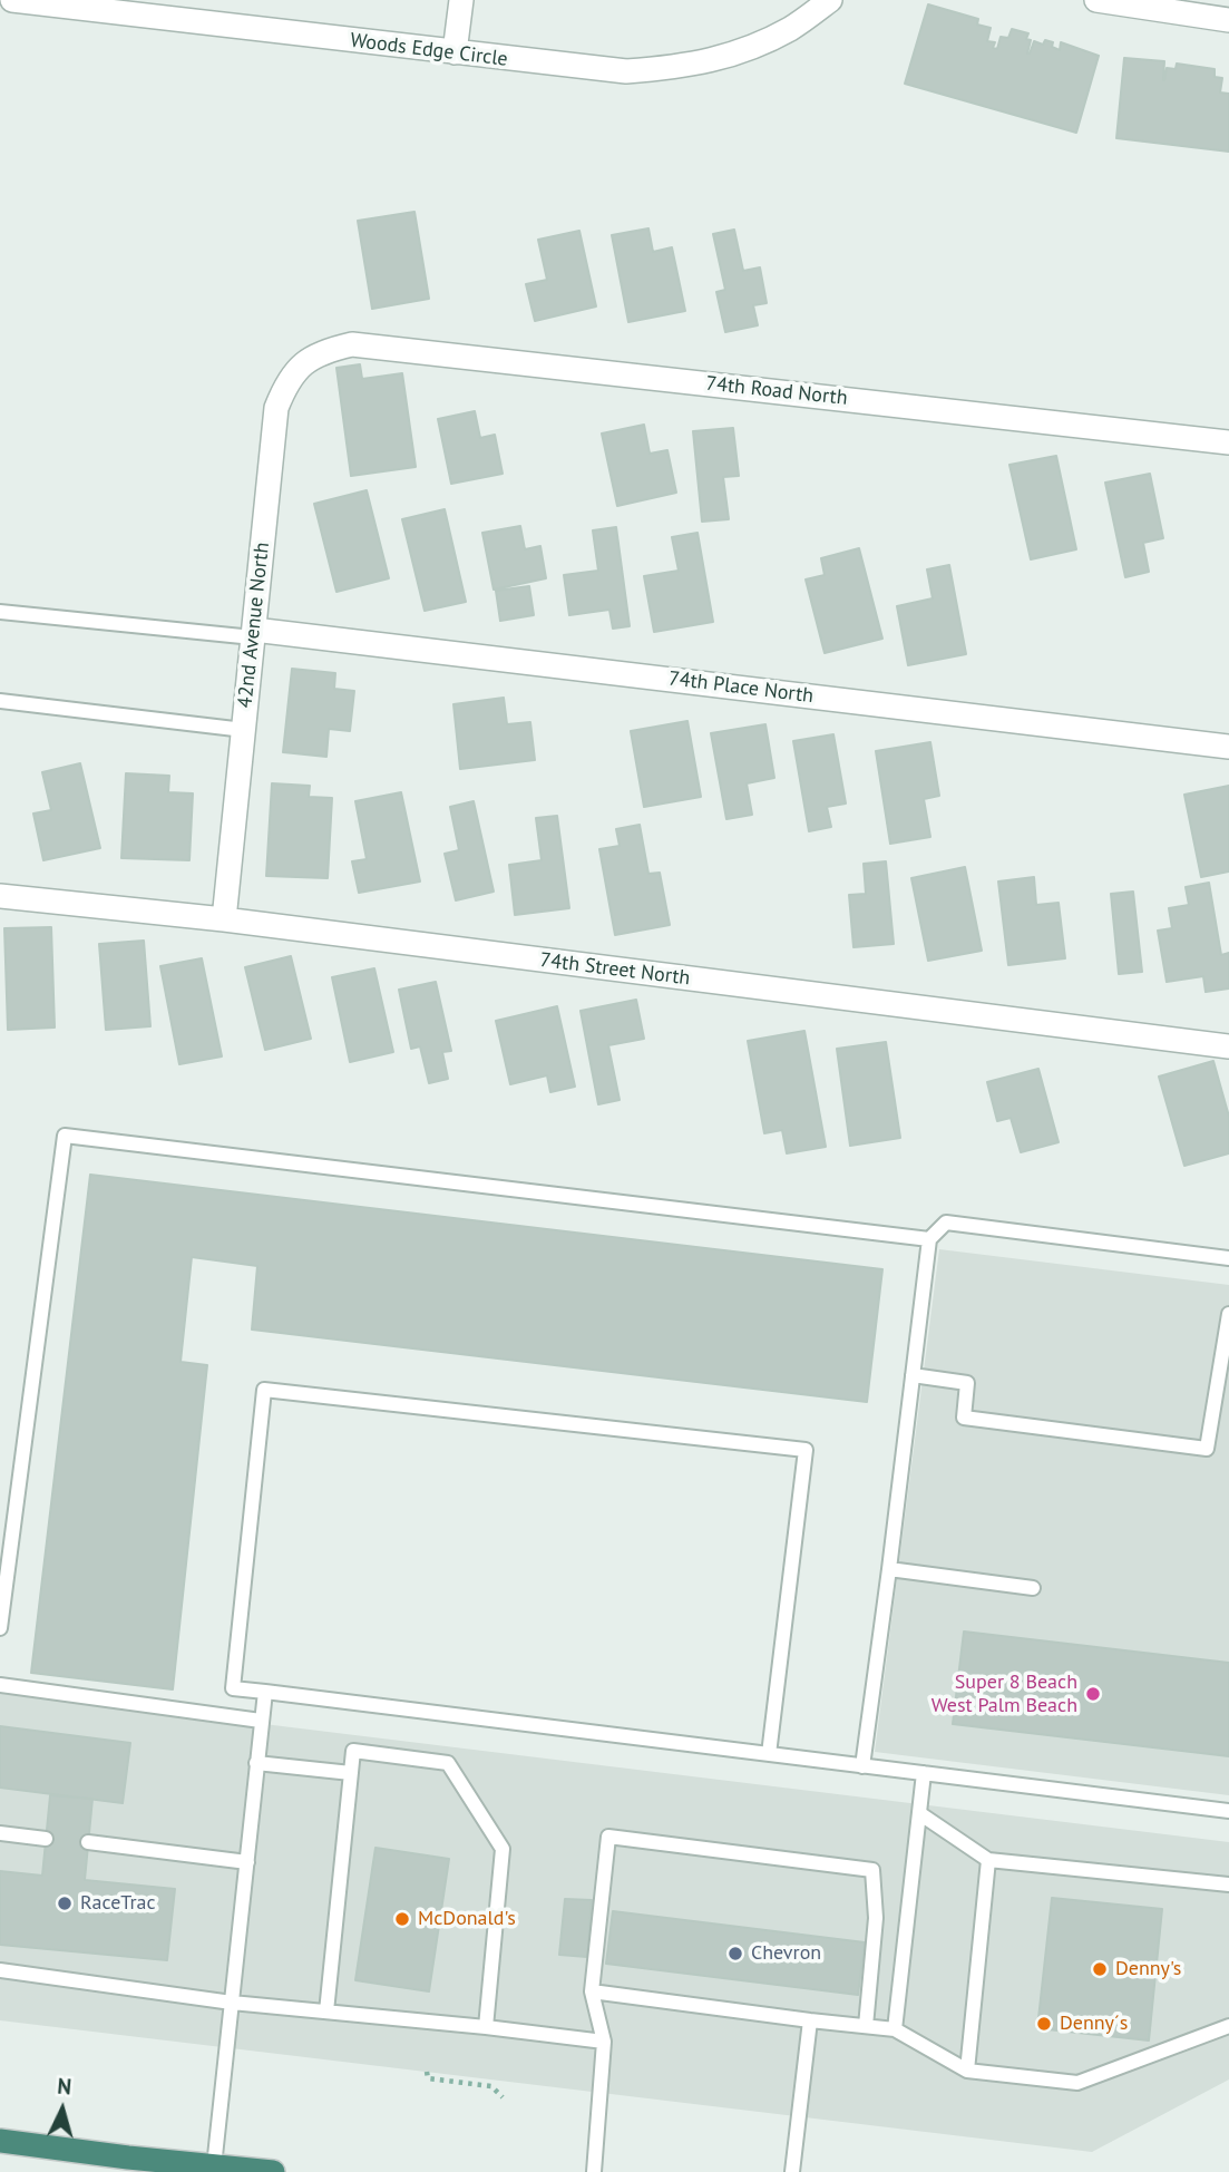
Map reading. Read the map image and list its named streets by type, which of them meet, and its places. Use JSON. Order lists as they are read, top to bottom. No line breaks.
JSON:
{"streets":{"street":["Woods Edge Circle","74th Road North","42nd Avenue North","74th Place North","74th Street North"]},"crossings":[["74th Road North","42nd Avenue North"],["42nd Avenue North","74th Place North"],["42nd Avenue North","74th Street North"]],"places":["Super 8 Beach West Palm Beach","RaceTrac","McDonald's","Chevron","Denny's","Denny´s"],"north":"top"}
